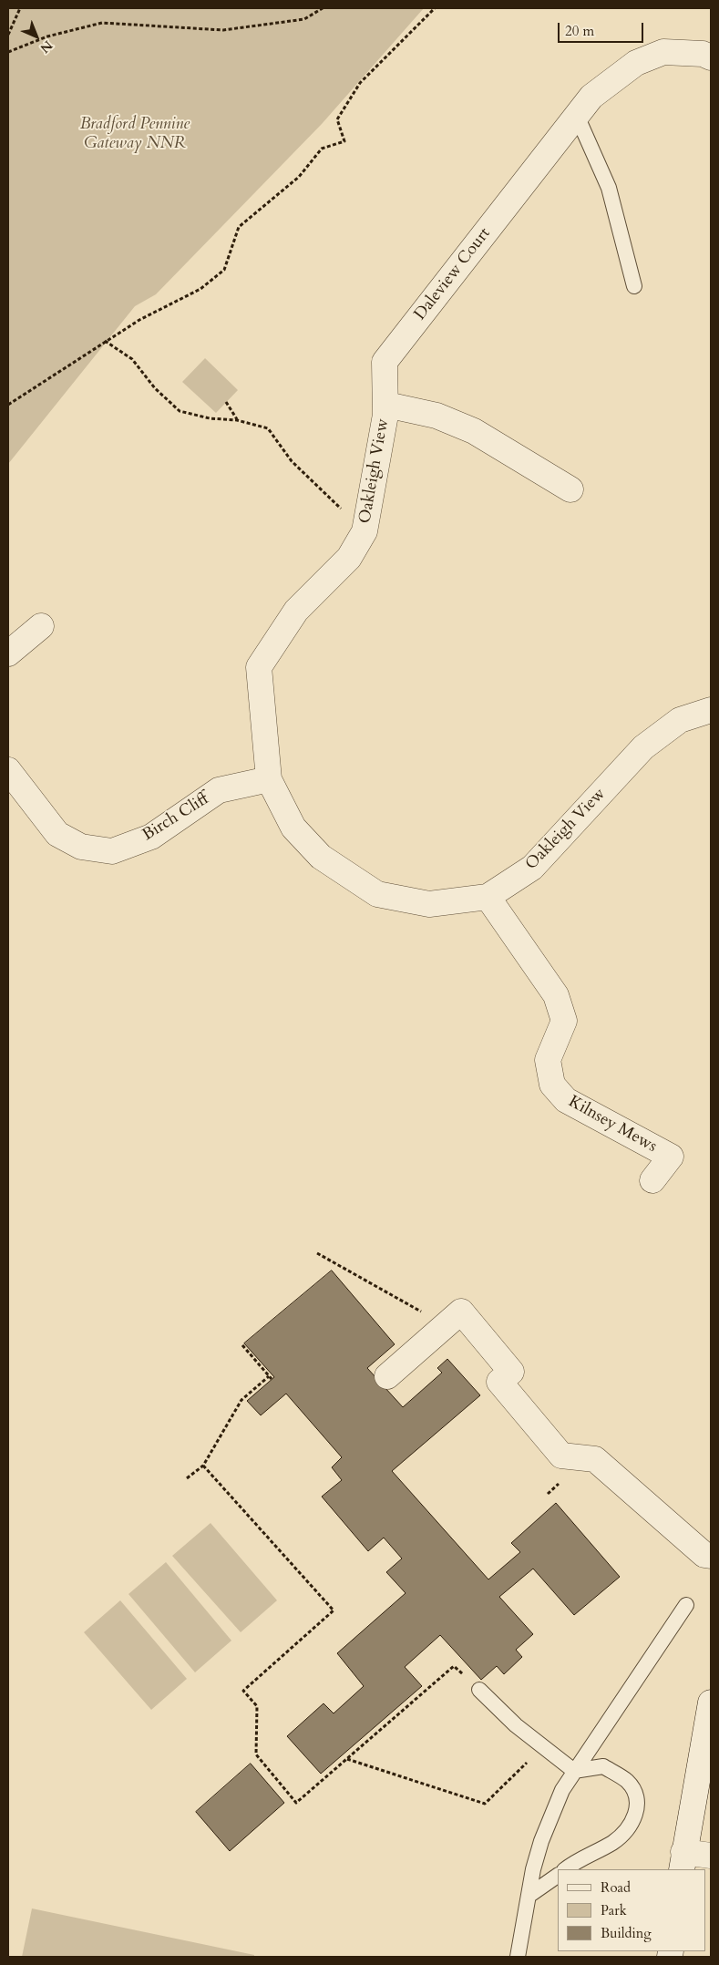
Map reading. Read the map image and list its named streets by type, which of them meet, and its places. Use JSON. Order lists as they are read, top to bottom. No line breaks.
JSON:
{"streets":{"street":["Daleview Court","Oakleigh View","Birch Cliff","Kilnsey Mews"]},"crossings":[["Daleview Court","Oakleigh View"],["Oakleigh View","Birch Cliff"],["Oakleigh View","Kilnsey Mews"]],"parks":["Bradford Pennine Gateway NNR"],"legend":["Road","Park","Building"],"scale_bar":"20 m","north":"bottom right"}
